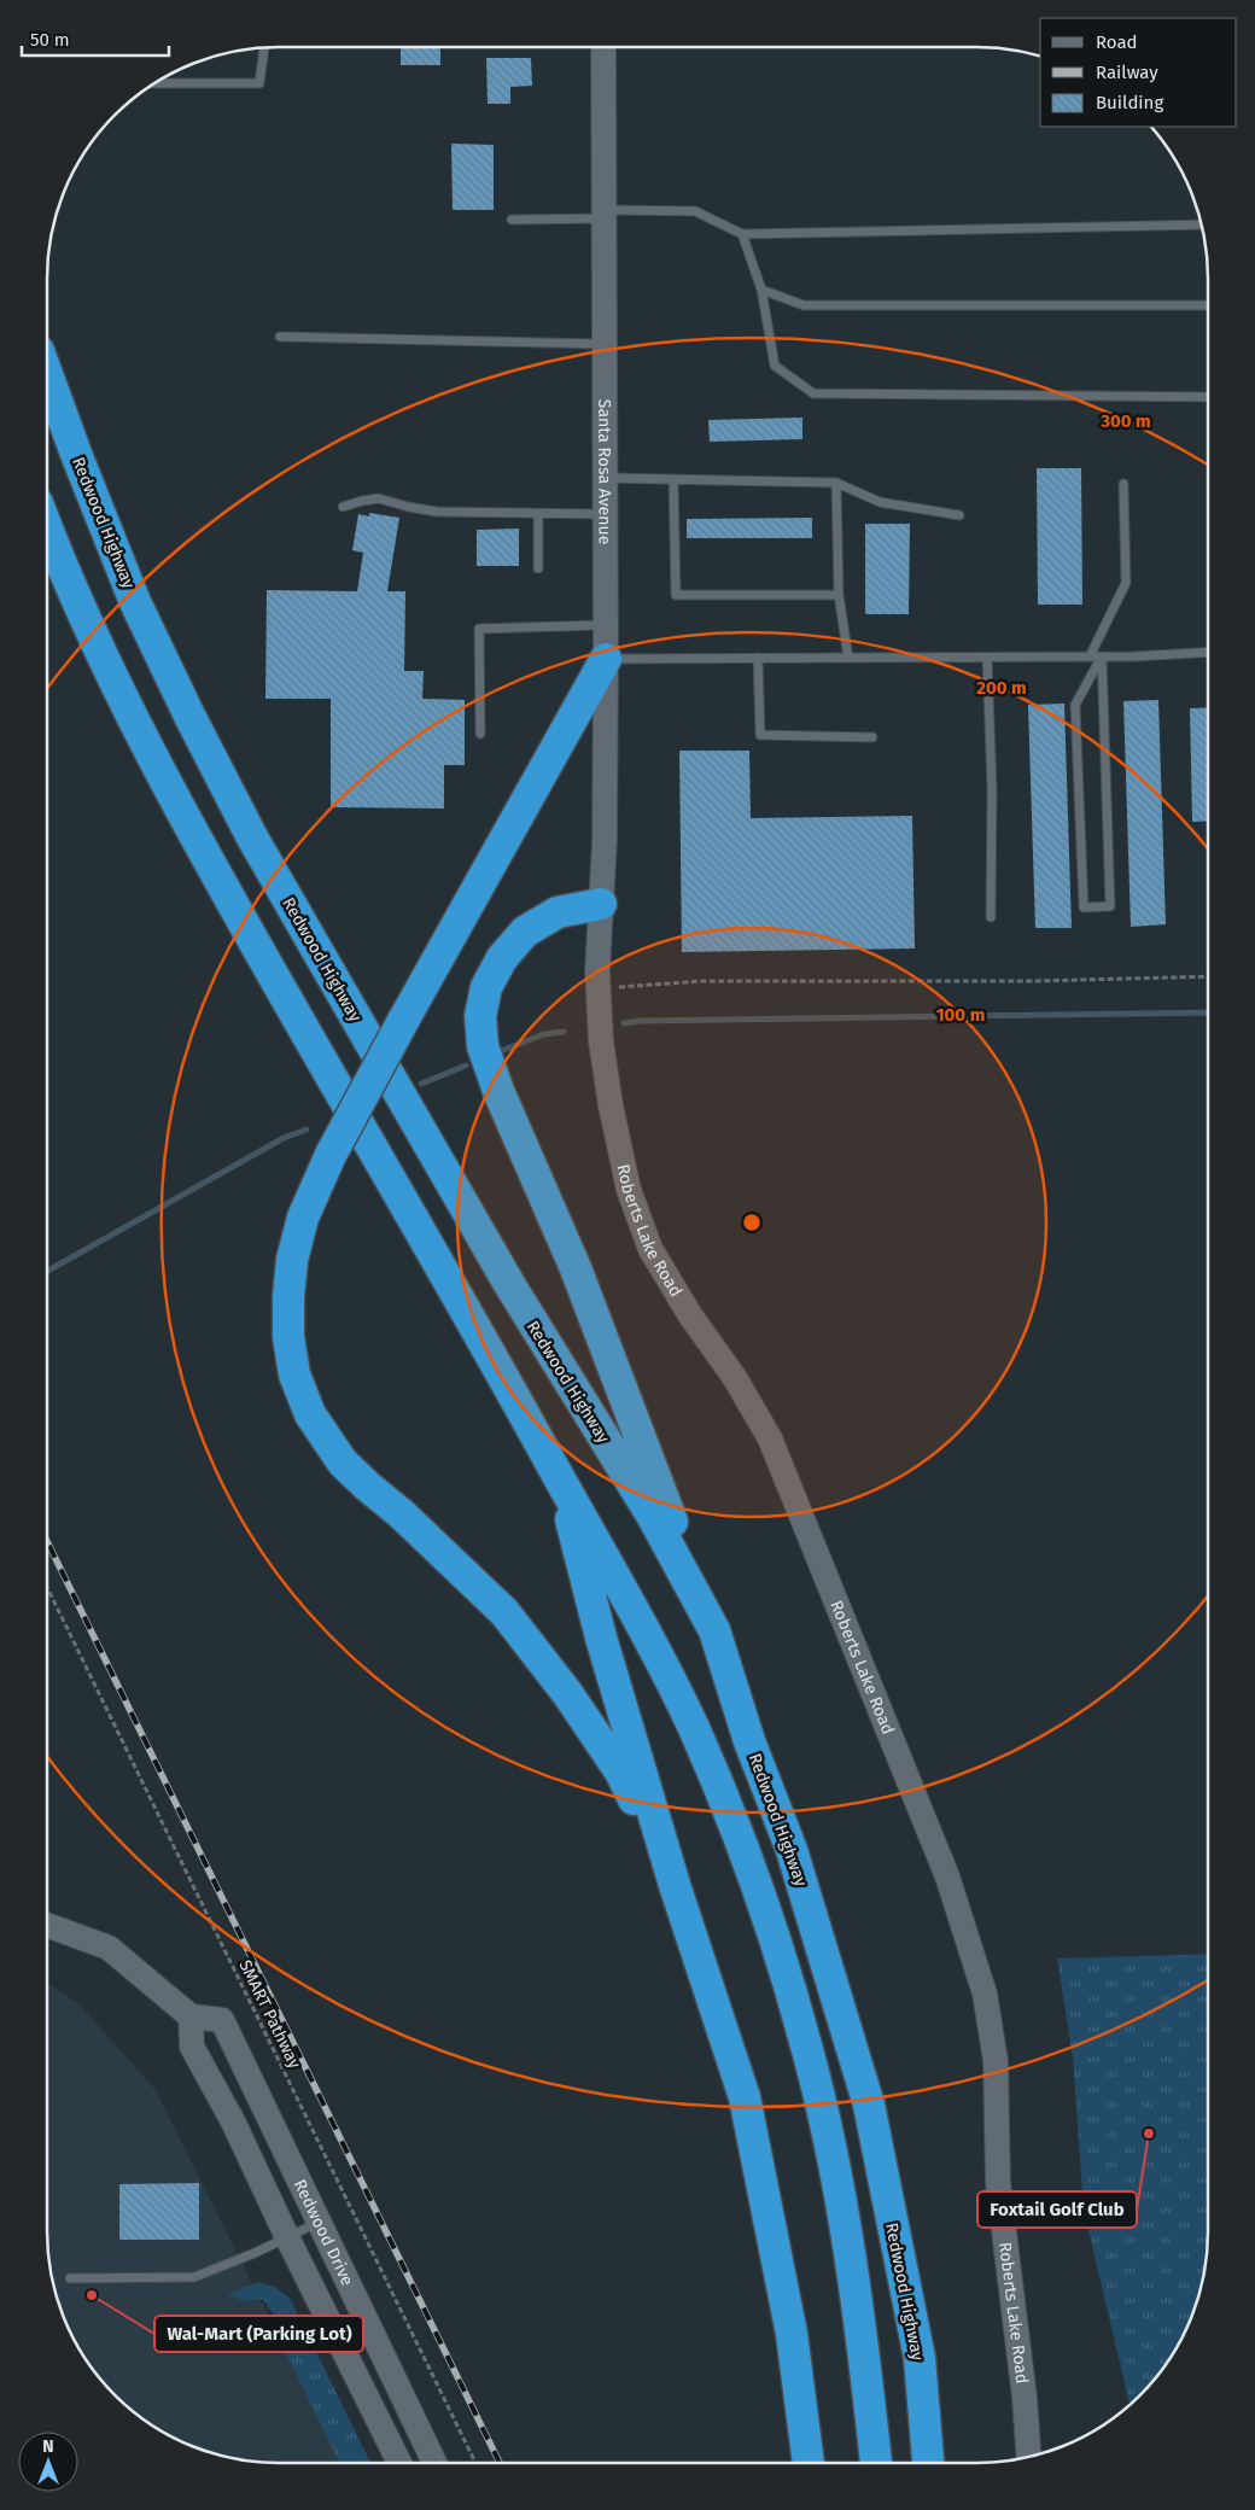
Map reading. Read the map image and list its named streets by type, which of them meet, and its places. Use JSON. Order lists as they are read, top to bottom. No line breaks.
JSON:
{"streets":{"highway":["Redwood Highway"],"street":["Santa Rosa Avenue","Roberts Lake Road","Redwood Drive"],"path":["SMART Pathway"]},"crossings":[["Santa Rosa Avenue","Roberts Lake Road"]],"places":["Foxtail Golf Club","Wal-Mart (Parking Lot)"],"legend":["Road","Railway","Building"],"scale_bar":"50 m","north":"top","rings":["300 m","200 m","100 m"]}
